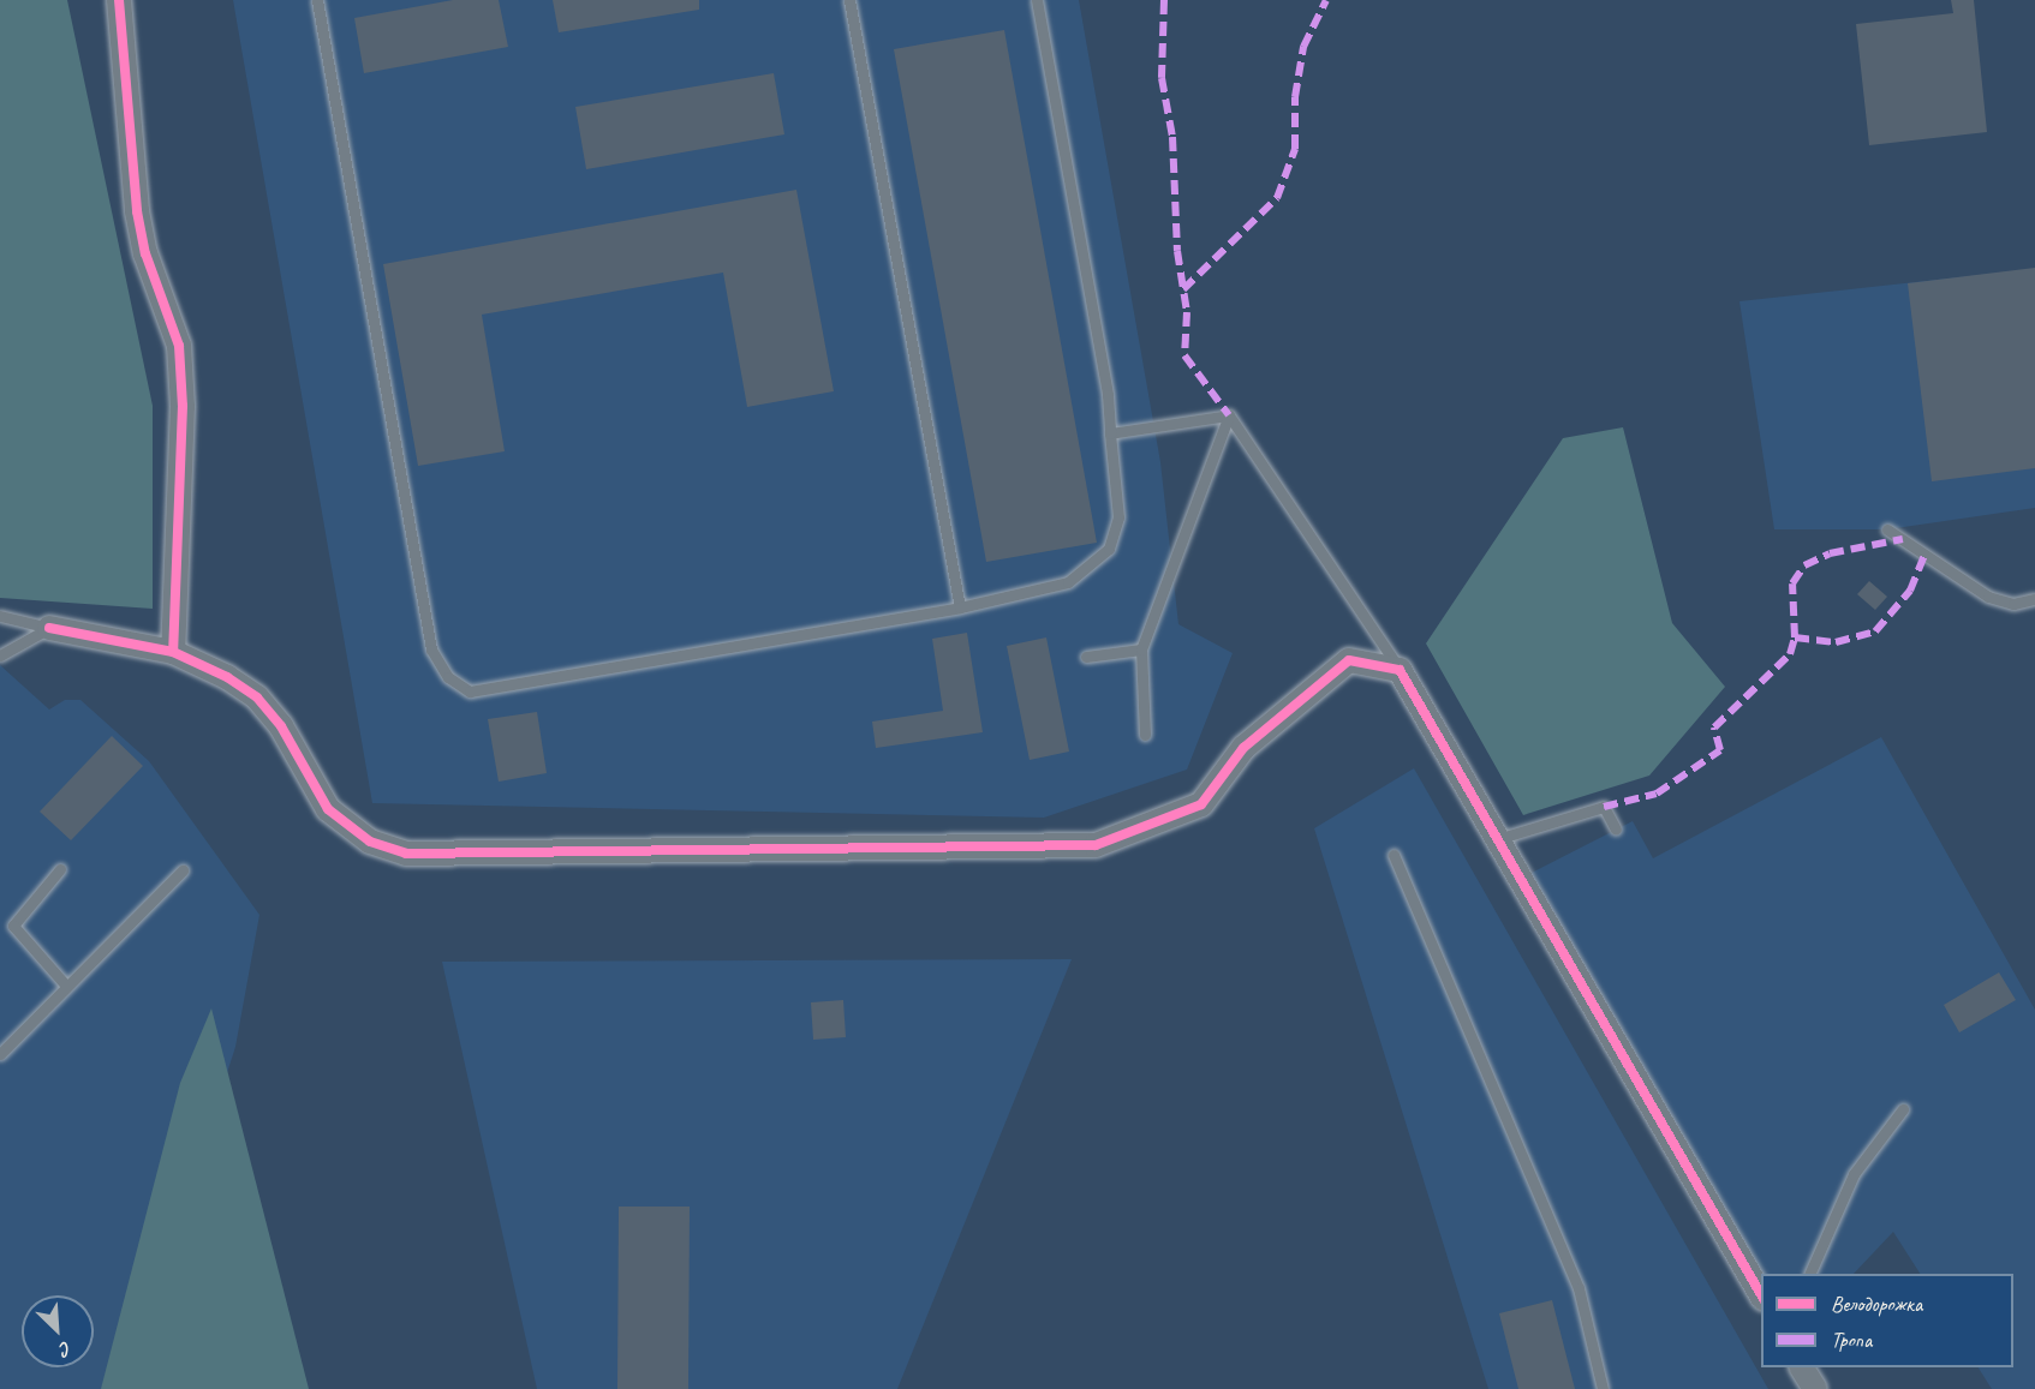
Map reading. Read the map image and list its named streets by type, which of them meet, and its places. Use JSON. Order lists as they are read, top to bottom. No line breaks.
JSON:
{"legend":["Велодорожка","Тропа"],"north":"bottom right"}
